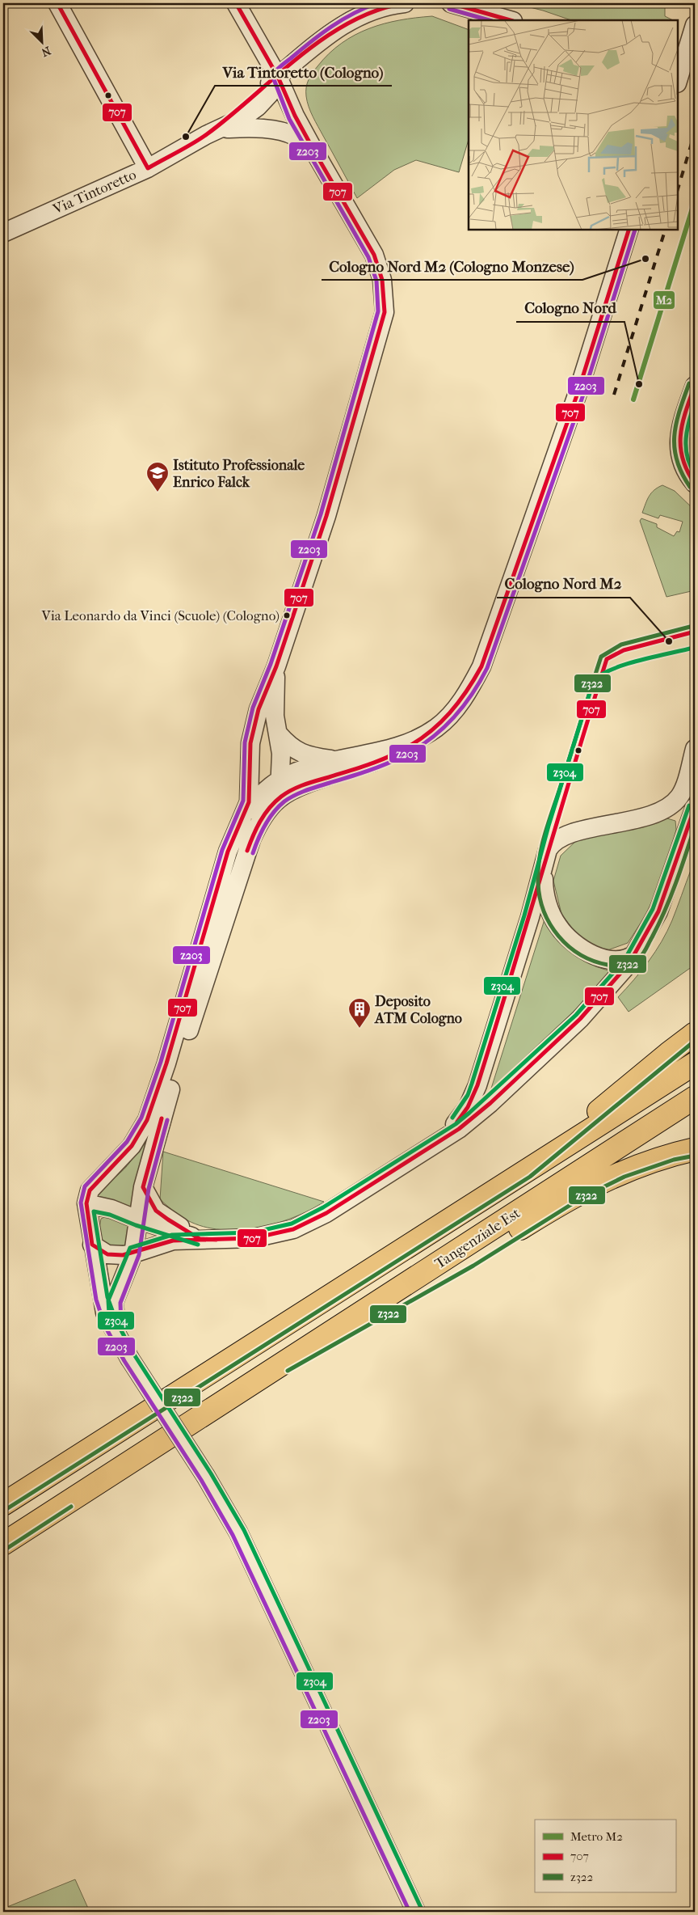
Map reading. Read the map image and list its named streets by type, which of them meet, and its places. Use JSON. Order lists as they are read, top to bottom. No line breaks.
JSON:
{"streets":{"highway":["Tangenziale Est"],"street":["Via Tintoretto"]},"places":{"other":["Via Tintoretto (Cologno)","Cologno Nord M2 (Cologno Monzese)","Cologno Nord","Via Leonardo da Vinci (Scuole) (Cologno)","Cologno Nord M2"],"school or university":["Istituto Professionale Enrico Falck"],"building":["Deposito ATM Cologno"]},"lines":["transit line 707","transit line z203","metro line M2","transit line z322","transit line z304"],"legend":["Metro M2","707","z322"],"north":"bottom right"}
